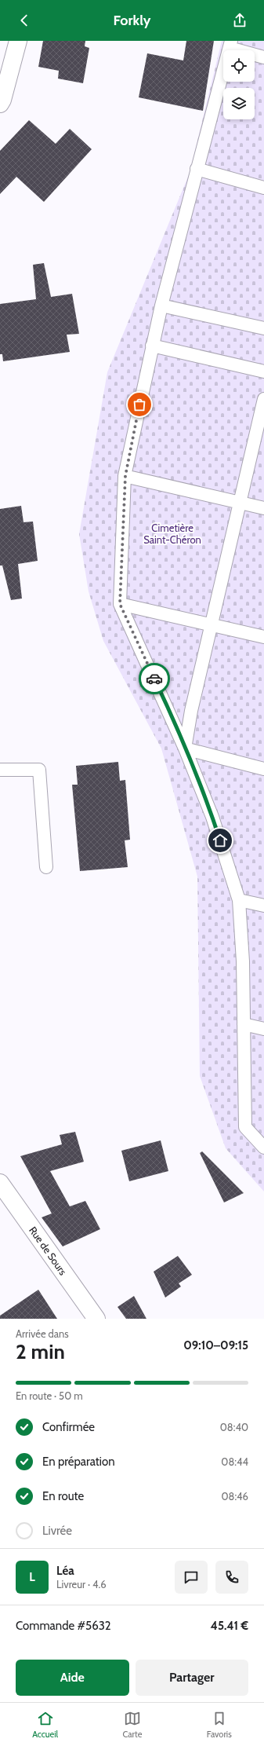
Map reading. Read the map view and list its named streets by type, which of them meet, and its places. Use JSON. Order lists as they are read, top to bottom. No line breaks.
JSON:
{"streets":{"main road":["Rue de Sours"]},"parks":["Cimetière Saint-Chéron"],"page":{"header":"Forkly","heading":["2 min","Arrivée dans","09:10–09:15"],"panel":["Léa","Livreur · 4.6","Commande #5632","45.41 €"],"bar":"En route · 50 m","list":[["Confirmée","08:40"],["En préparation","08:44"],["En route","08:46"],"Livrée"],"round":"L","buttons":["Aide","Partager"],"tabs":["Accueil","Carte","Favoris"]}}
